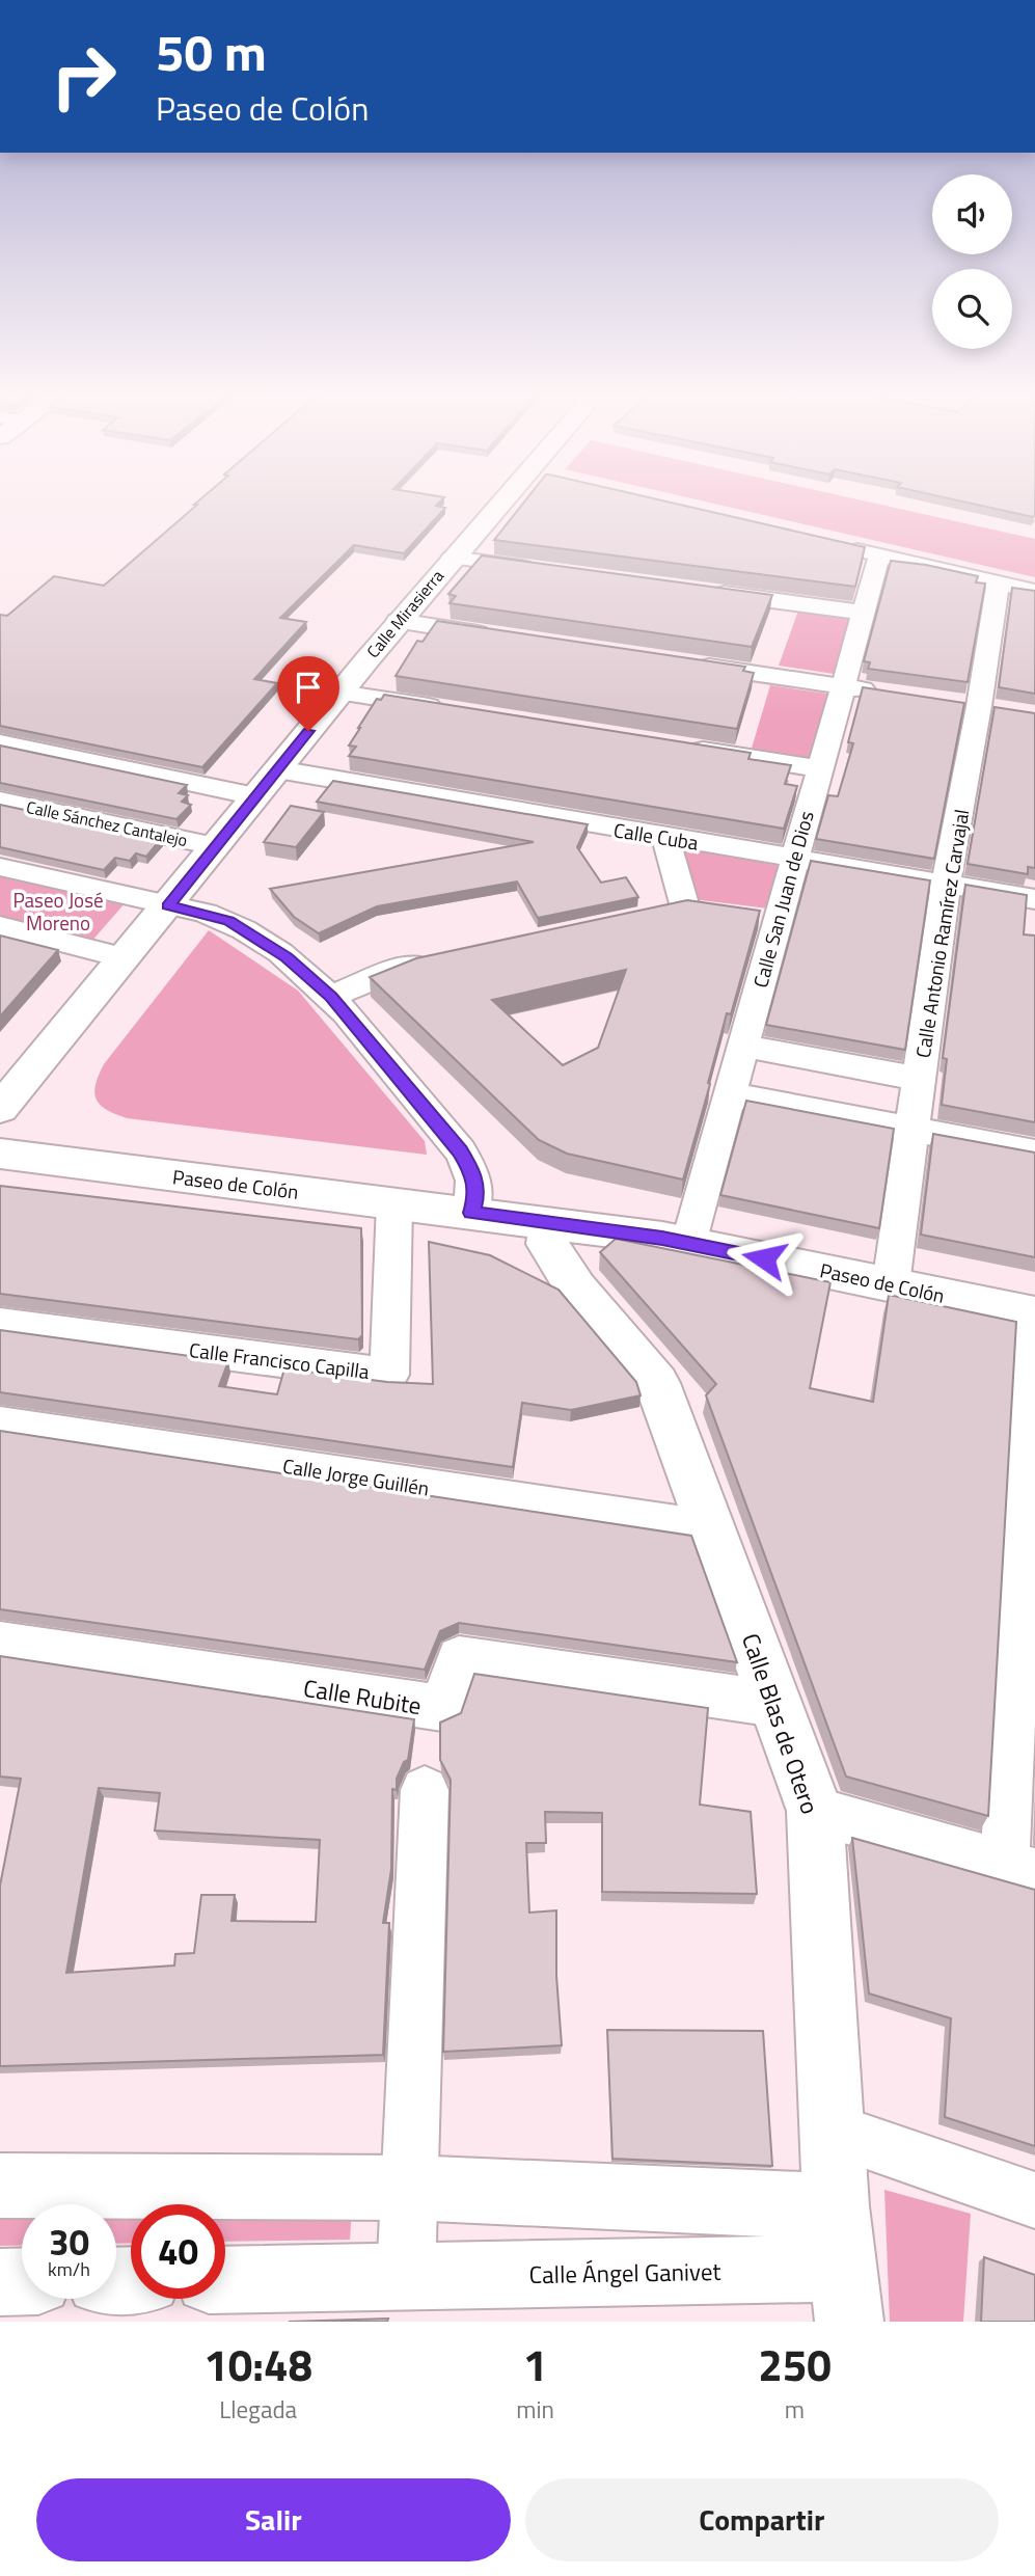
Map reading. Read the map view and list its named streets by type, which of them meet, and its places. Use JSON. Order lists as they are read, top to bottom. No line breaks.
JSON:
{"streets":{"street":["Calle Mirasierra","Calle Sánchez Cantalejo","Calle Cuba","Calle San Juan de Dios","Calle Antonio Ramírez Carvajal","Paseo de Colón","Calle Francisco Capilla","Calle Jorge Guillén","Calle Rubite","Calle Blas de Otero","Calle Ángel Ganivet"]},"crossings":[["Calle Mirasierra","Calle Sánchez Cantalejo"],["Calle Mirasierra","Calle Cuba"],["Calle Cuba","Calle San Juan de Dios"],["Calle Cuba","Calle Antonio Ramírez Carvajal"],["Calle San Juan de Dios","Paseo de Colón"],["Calle Antonio Ramírez Carvajal","Paseo de Colón"],["Paseo de Colón","Calle Francisco Capilla"],["Paseo de Colón","Calle Blas de Otero"],["Calle Jorge Guillén","Calle Blas de Otero"],["Calle Rubite","Calle Blas de Otero"],["Calle Blas de Otero","Calle Ángel Ganivet"]],"parks":["Paseo José Moreno"],"page":{"turn":["50 m","Paseo de Colón"],"speed":"30 km/h","limit":"40","eta":["10:48","Llegada","1","min","250","m"],"buttons":["Salir","Compartir"]}}
